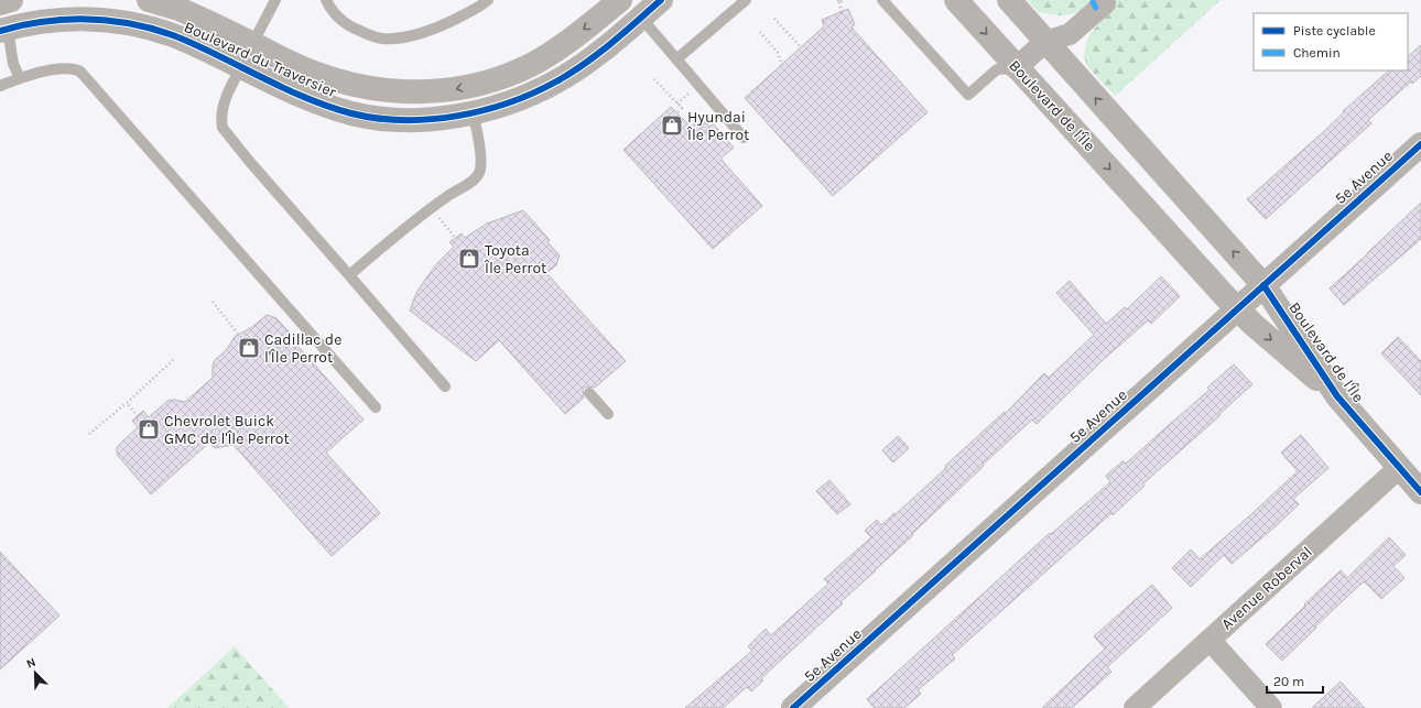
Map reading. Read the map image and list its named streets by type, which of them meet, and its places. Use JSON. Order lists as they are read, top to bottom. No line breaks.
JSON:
{"streets":{"street":["Boulevard du Traversier","Boulevard de l'Île","5e Avenue","Avenue Roberval"]},"crossings":[["Boulevard de l'Île","5e Avenue"],["Boulevard de l'Île","Avenue Roberval"]],"places":{"shop":["Hyundai Île Perrot","Toyota Île Perrot","Cadillac de l'Île Perrot","Chevrolet Buick GMC de l'Île Perrot"]},"legend":["Piste cyclable","Chemin"],"scale_bar":"20 m","north":"top left"}
